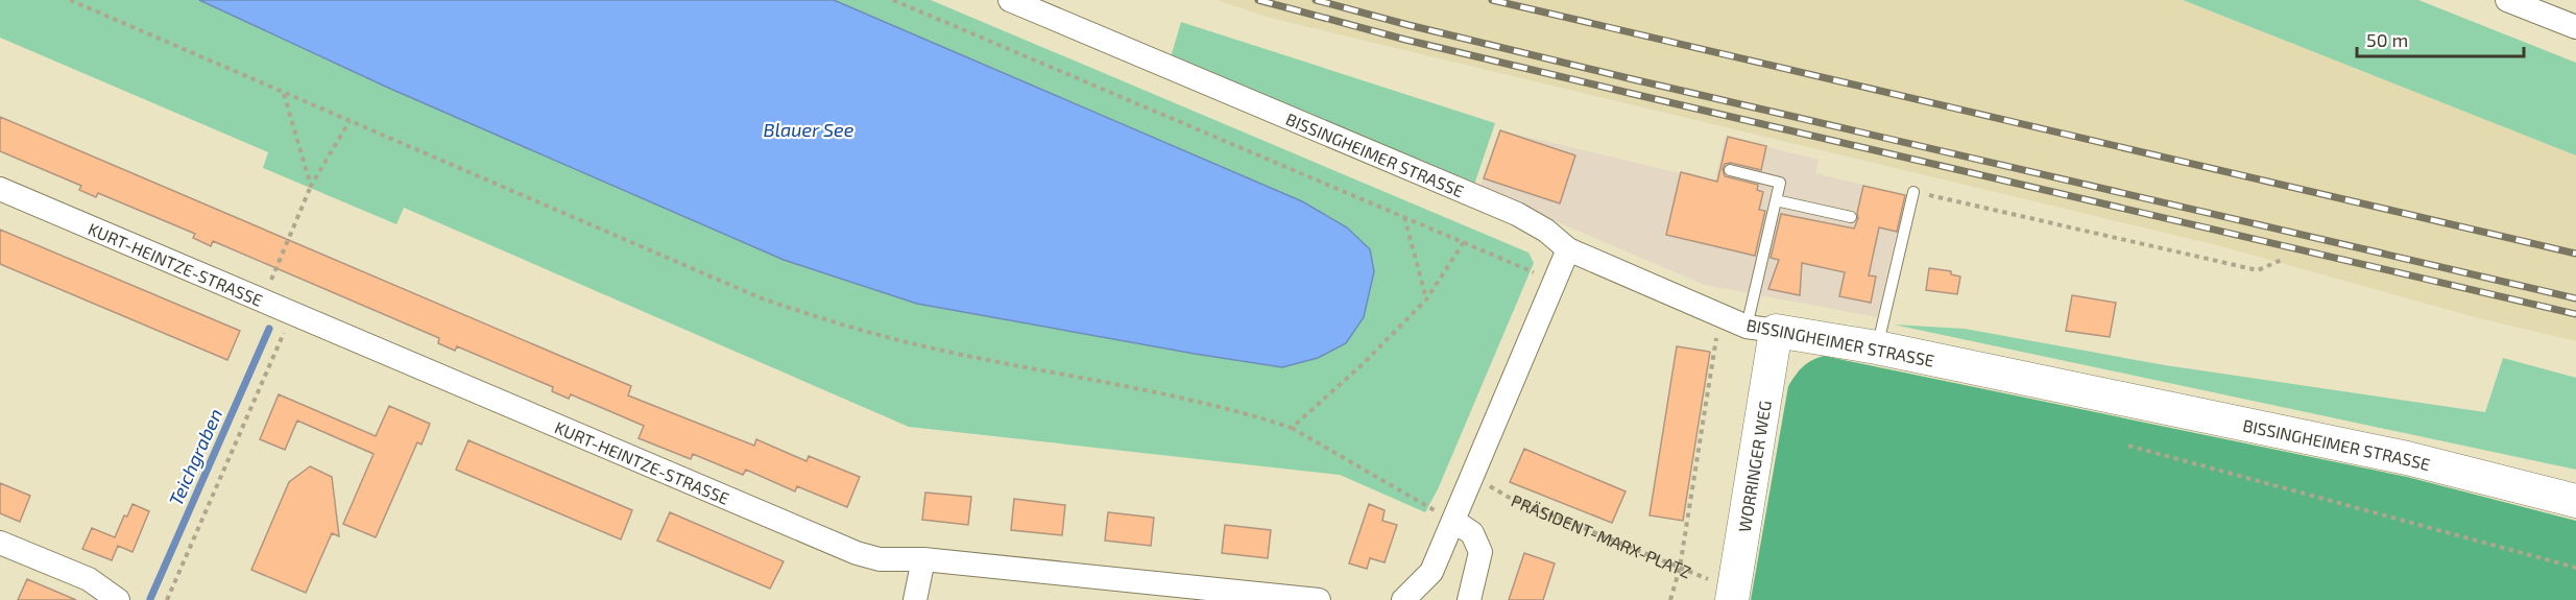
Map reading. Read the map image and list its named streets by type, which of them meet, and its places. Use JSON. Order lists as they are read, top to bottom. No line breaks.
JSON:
{"streets":{"street":["BISSINGHEIMER STRASSE","KURT-HEINTZE-STRASSE","WORRINGER WEG"],"path":["PRÄSIDENT-MARX-PLATZ"]},"crossings":[["BISSINGHEIMER STRASSE","WORRINGER WEG"],["WORRINGER WEG","PRÄSIDENT-MARX-PLATZ"]],"water":["Blauer See","Teichgraben"],"scale_bar":"50 m"}
